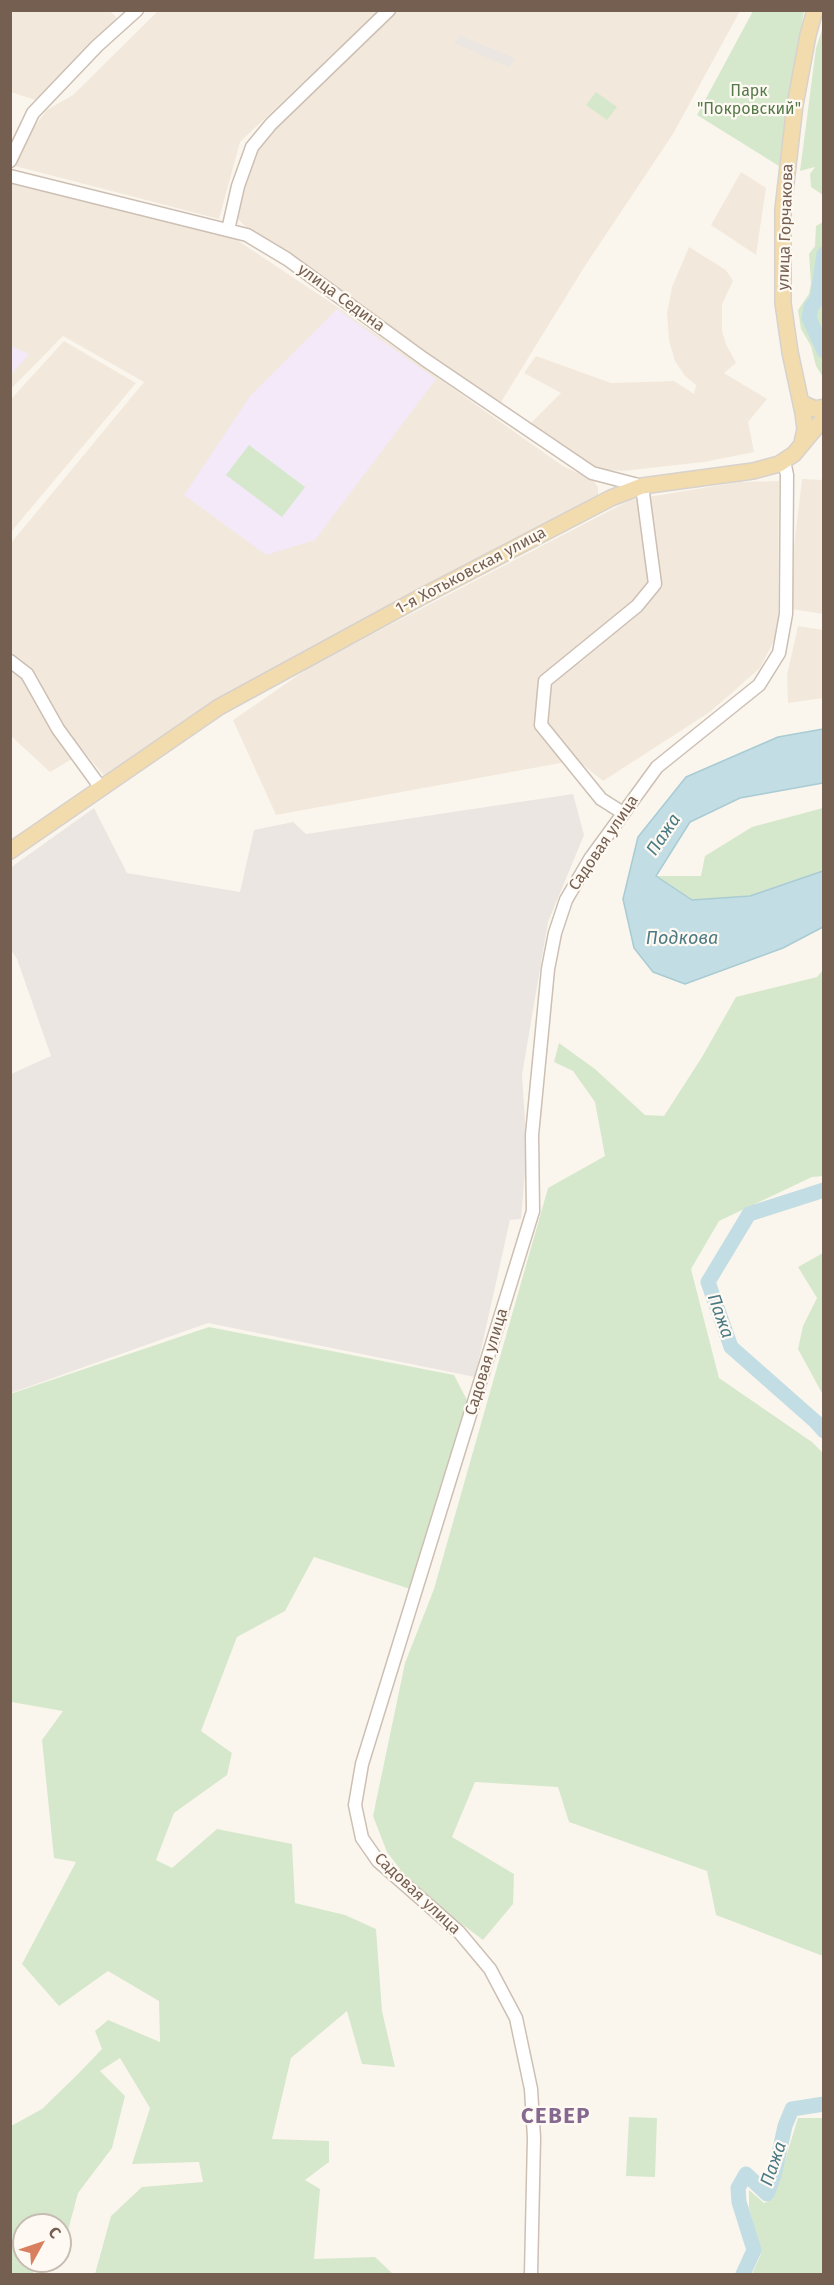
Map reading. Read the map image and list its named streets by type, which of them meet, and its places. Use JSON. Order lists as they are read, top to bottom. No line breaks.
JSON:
{"streets":{"main road":["улица Горчакова","1-я Хотьковская улица"],"street":["улица Седина","Садовая улица"]},"crossings":[["улица Горчакова","1-я Хотьковская улица"],["улица Седина","1-я Хотьковская улица"],["1-я Хотьковская улица","Садовая улица"]],"districts":["СЕВЕР"],"water":["Пажа","Подкова"],"parks":["Парк \"Покровский\""],"north":"top right"}
